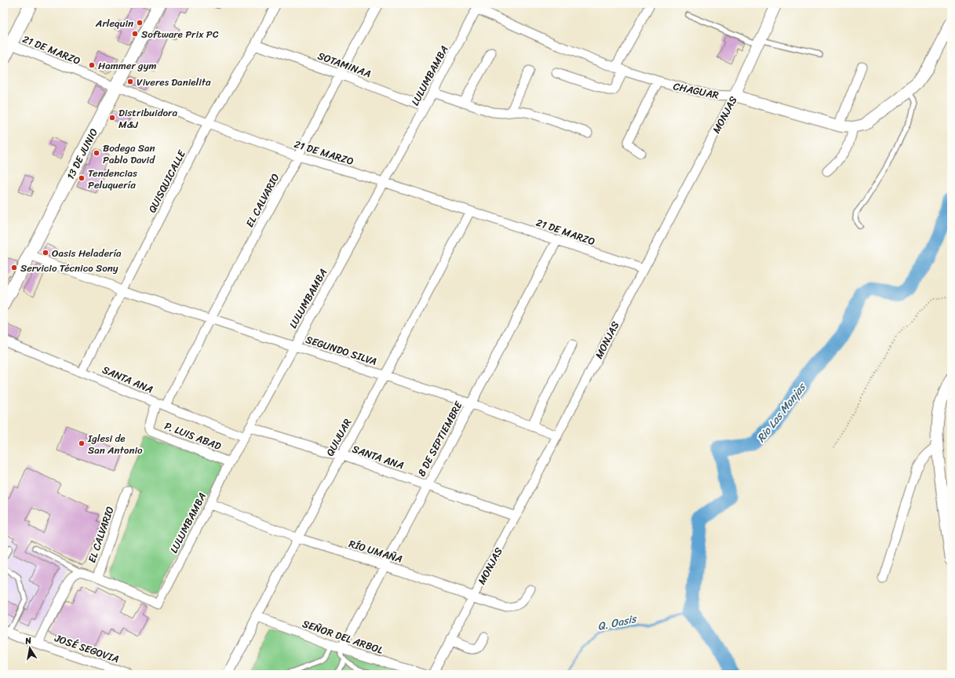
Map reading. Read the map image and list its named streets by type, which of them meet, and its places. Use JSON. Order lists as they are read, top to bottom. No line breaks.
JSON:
{"streets":{"main road":["13 DE JUNIO"],"street":["21 DE MARZO","SOTAMINAA","LULUMBAMBA","CHAGUAR","MONJAS","QUISQUICALLE","EL CALVARIO","SEGUNDO SILVA","SANTA ANA","P. LUIS ABAD","QUIJUAR","8 DE SEPTIEMBRE","RÍO UMAÑA","SEÑOR DEL ARBOL","JOSÉ SEGOVIA"]},"crossings":[["21 DE MARZO","LULUMBAMBA"],["21 DE MARZO","MONJAS"],["21 DE MARZO","13 DE JUNIO"],["21 DE MARZO","QUISQUICALLE"],["21 DE MARZO","EL CALVARIO"],["21 DE MARZO","QUIJUAR"],["21 DE MARZO","8 DE SEPTIEMBRE"],["SOTAMINAA","LULUMBAMBA"],["SOTAMINAA","QUISQUICALLE"],["SOTAMINAA","EL CALVARIO"],["LULUMBAMBA","CHAGUAR"],["LULUMBAMBA","EL CALVARIO"],["LULUMBAMBA","SEGUNDO SILVA"],["LULUMBAMBA","SANTA ANA"],["LULUMBAMBA","P. LUIS ABAD"],["LULUMBAMBA","RÍO UMAÑA"],["CHAGUAR","MONJAS"],["MONJAS","SEGUNDO SILVA"],["MONJAS","SANTA ANA"],["MONJAS","RÍO UMAÑA"],["13 DE JUNIO","SEGUNDO SILVA"],["QUISQUICALLE","SEGUNDO SILVA"],["QUISQUICALLE","SANTA ANA"],["EL CALVARIO","SEGUNDO SILVA"],["EL CALVARIO","SANTA ANA"],["EL CALVARIO","JOSÉ SEGOVIA"],["SEGUNDO SILVA","QUIJUAR"],["SEGUNDO SILVA","8 DE SEPTIEMBRE"],["SANTA ANA","P. LUIS ABAD"],["SANTA ANA","QUIJUAR"],["SANTA ANA","8 DE SEPTIEMBRE"],["QUIJUAR","RÍO UMAÑA"],["QUIJUAR","SEÑOR DEL ARBOL"],["8 DE SEPTIEMBRE","RÍO UMAÑA"],["8 DE SEPTIEMBRE","SEÑOR DEL ARBOL"]],"water":["Rio Las Monjas","Q. Oasis"],"places":["Arlequin","Software Prix PC","Hammer gym","Viveres Danielita","Distribuidora M&J","Bodega San Pablo David","Tendencias Peluquería","Oasis Heladería","Servicio Técnico Sony","Iglesi de San Antonio"],"north":"top"}
